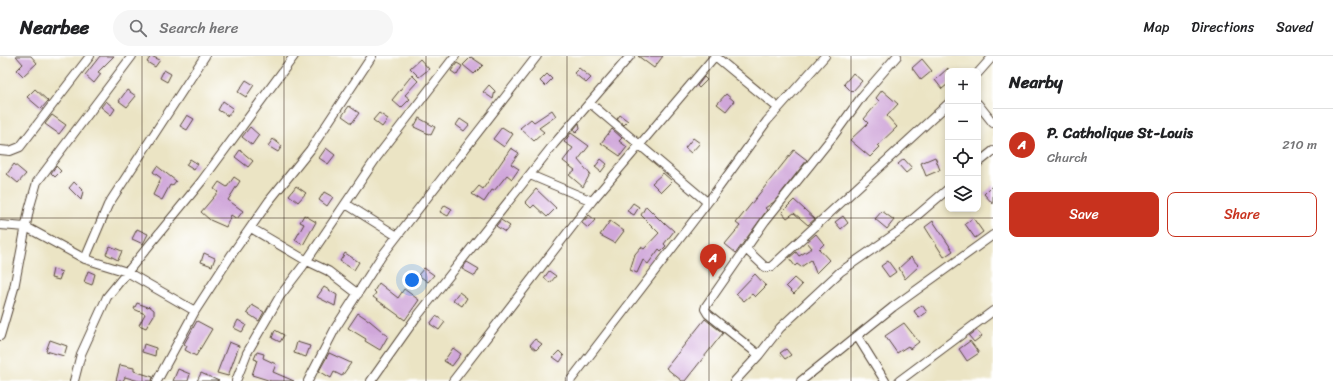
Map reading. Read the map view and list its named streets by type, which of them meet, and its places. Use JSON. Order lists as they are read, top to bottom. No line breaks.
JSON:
{"page":{"header":"Nearbee","search":"Search here","nav":["Map","Directions","Saved"],"heading":"Nearby","map_buttons":["+","−"],"list":[{"mark":"A","name":"P. Catholique St-Louis","note":"Church","value":"210 m"}],"buttons":["Save","Share"],"pins":"A"}}
